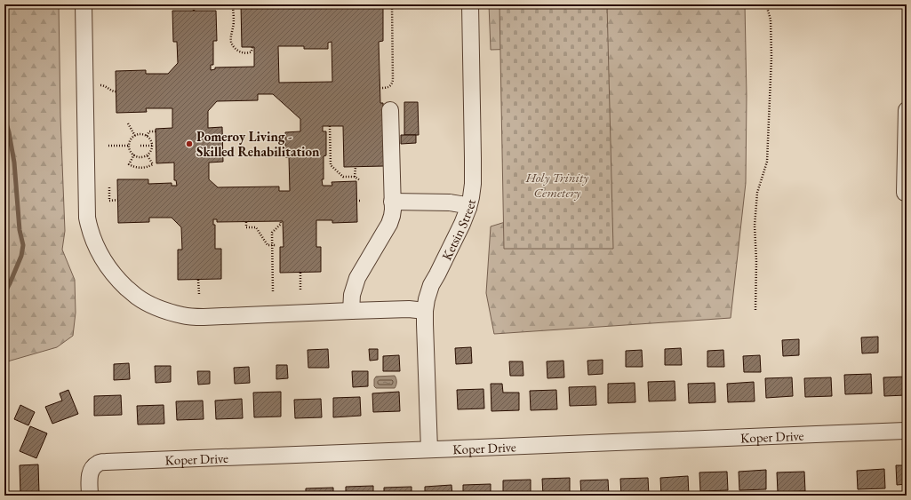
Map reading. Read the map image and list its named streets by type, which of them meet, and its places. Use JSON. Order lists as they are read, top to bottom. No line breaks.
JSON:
{"streets":{"street":["Ketsin Street","Koper Drive"]},"crossings":[["Ketsin Street","Koper Drive"]],"parks":["Holy Trinity Cemetery"],"places":["Pomeroy Living - Skilled Rehabilitation"]}
